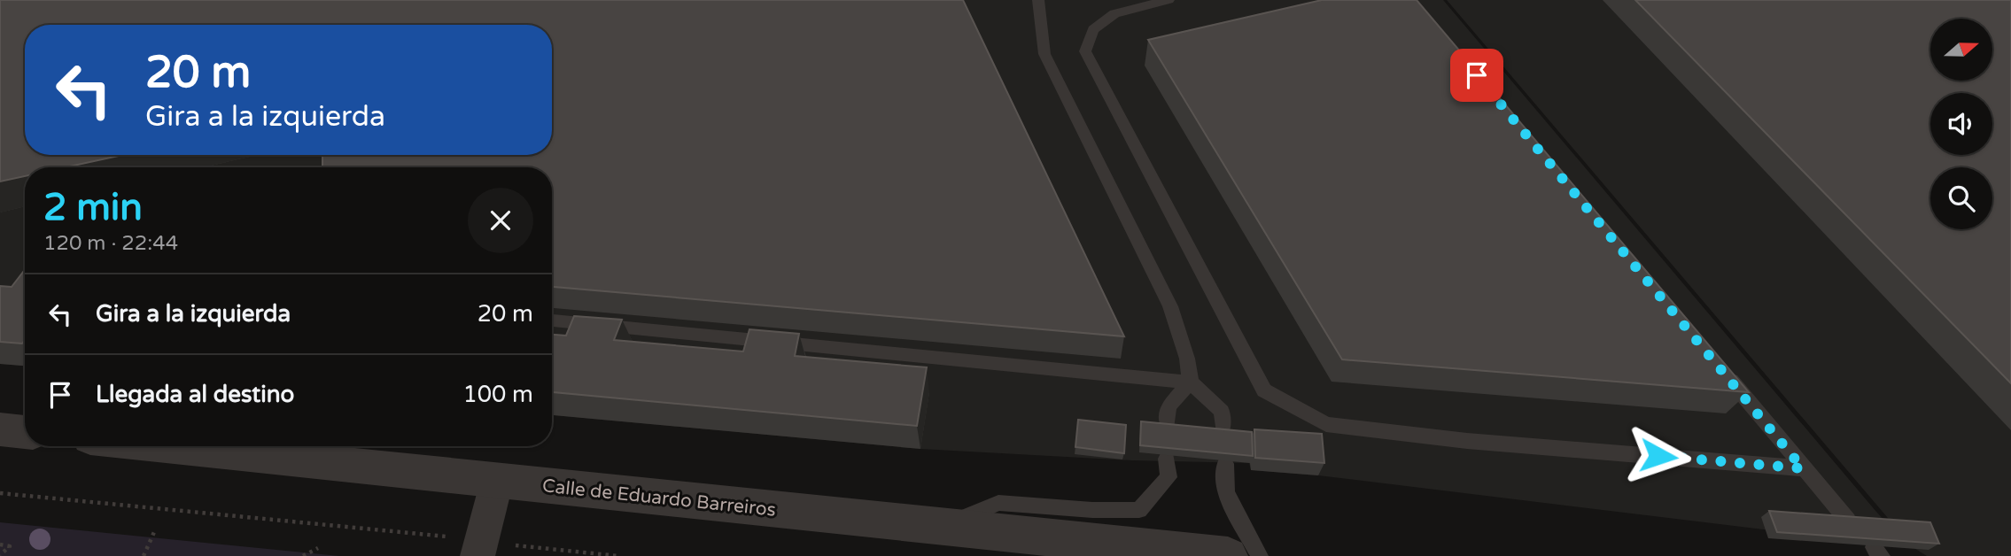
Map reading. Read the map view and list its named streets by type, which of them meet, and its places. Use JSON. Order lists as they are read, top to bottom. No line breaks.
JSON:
{"streets":{"street":["Calle de Eduardo Barreiros"]},"north":"right","page":{"turn":["20 m","Gira a la izquierda"],"heading":["2 min","120 m · 22:44"],"list":[{"name":"Gira a la izquierda","value":"20 m"},{"name":"Llegada al destino","value":"100 m"}]}}
